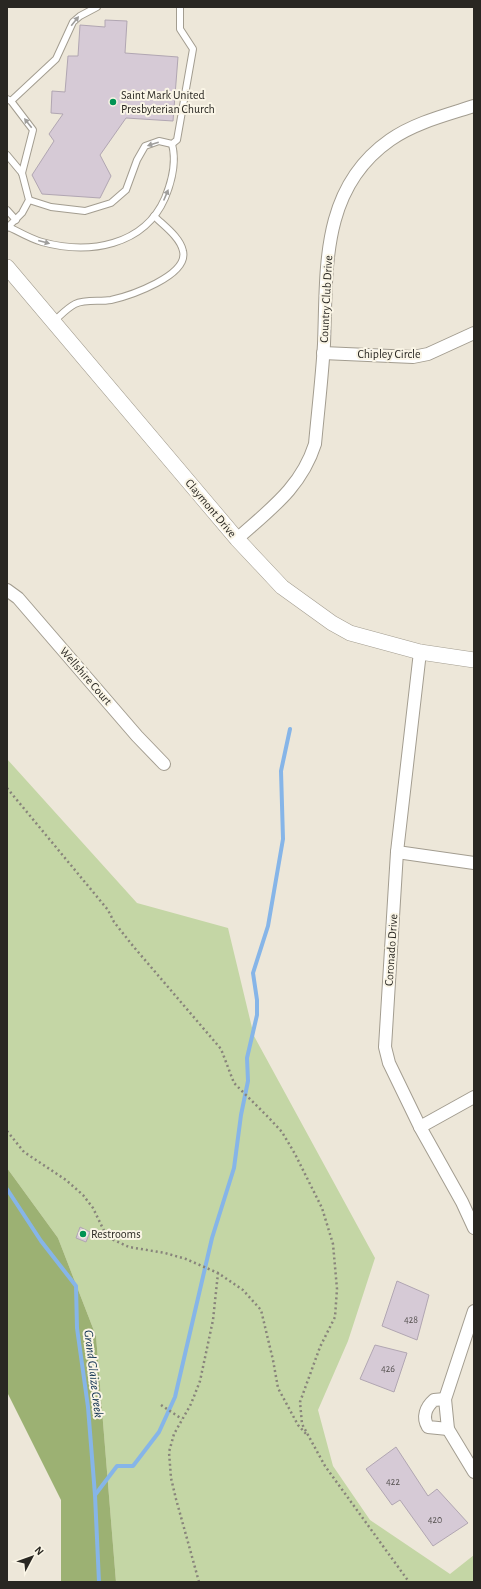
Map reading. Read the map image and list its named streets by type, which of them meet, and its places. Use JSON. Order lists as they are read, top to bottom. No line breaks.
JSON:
{"streets":{"street":["Country Club Drive","Chipley Circle","Claymont Drive","Wellshire Court","Coronado Drive"]},"crossings":[["Country Club Drive","Chipley Circle"],["Country Club Drive","Claymont Drive"],["Claymont Drive","Coronado Drive"]],"water":["Grand Glaize Creek"],"places":["Saint Mark United Presbyterian Church","Restrooms"],"house_numbers":["428","426","422","420"],"north":"top right"}
